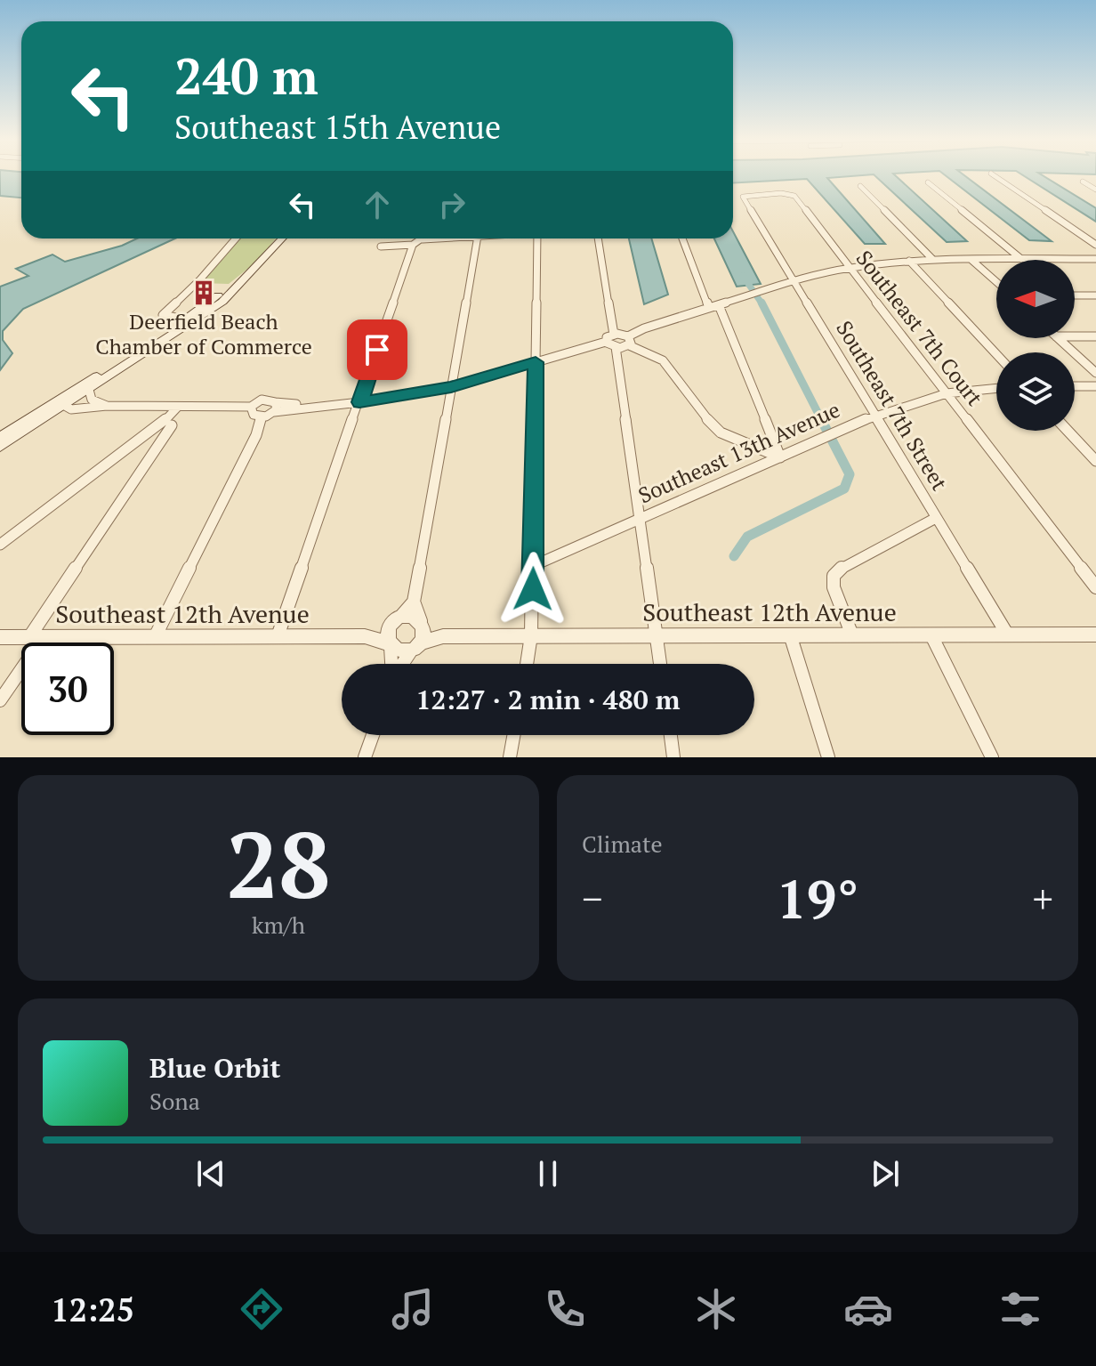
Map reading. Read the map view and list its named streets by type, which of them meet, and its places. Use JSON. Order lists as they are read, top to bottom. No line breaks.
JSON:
{"streets":{"street":["Southeast 7th Court","Southeast 7th Street","Southeast 13th Avenue","Southeast 12th Avenue"]},"crossings":[["Southeast 7th Court","Southeast 7th Street"],["Southeast 7th Court","Southeast 13th Avenue"],["Southeast 7th Street","Southeast 13th Avenue"],["Southeast 7th Street","Southeast 12th Avenue"]],"places":{"building":["Deerfield Beach Chamber of Commerce"]},"north":"left","page":{"turn":["240 m","Southeast 15th Avenue"],"limit":"30","trip":"12:27 · 2 min · 480 m","tile":[["28","km/h"],"Climate"],"heat":["−","19°","+"],"song":["Blue Orbit","Sona"],"tabs":"12:25"}}
